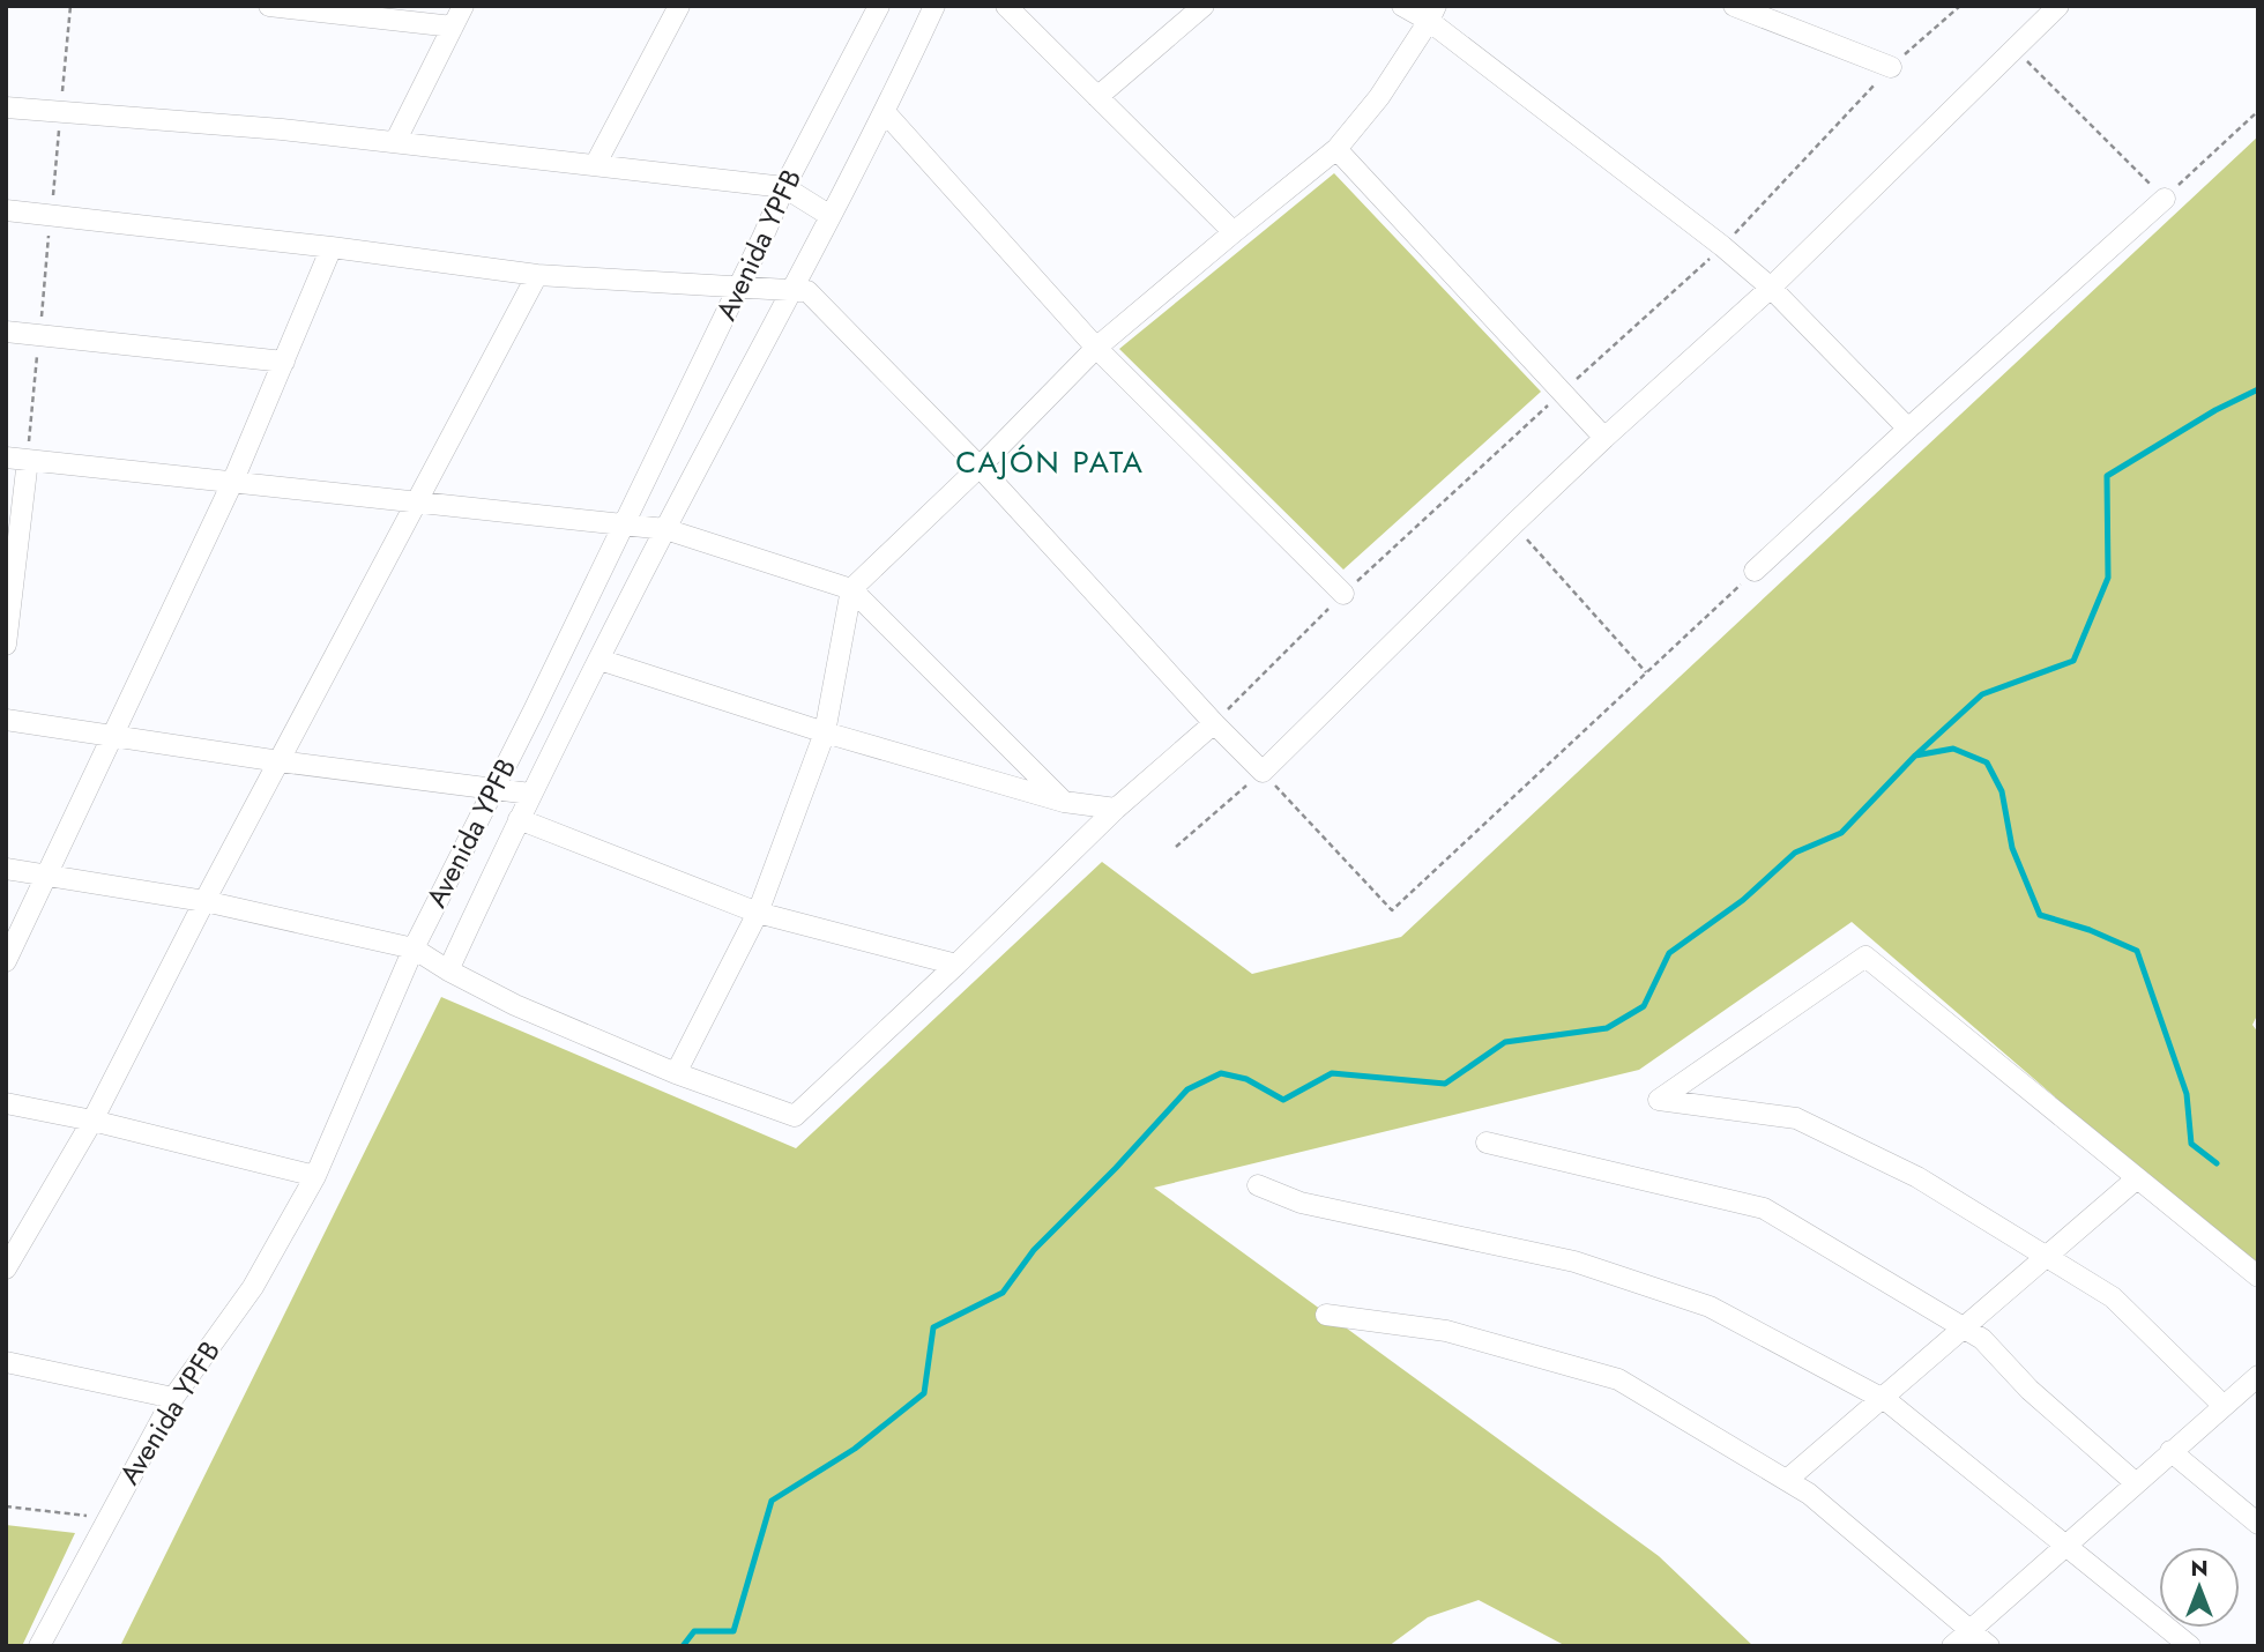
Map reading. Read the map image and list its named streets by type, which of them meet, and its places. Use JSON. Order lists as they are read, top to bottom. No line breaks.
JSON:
{"streets":{"street":["Avenida YPFB"]},"districts":["CAJÓN PATA"],"north":"top"}
